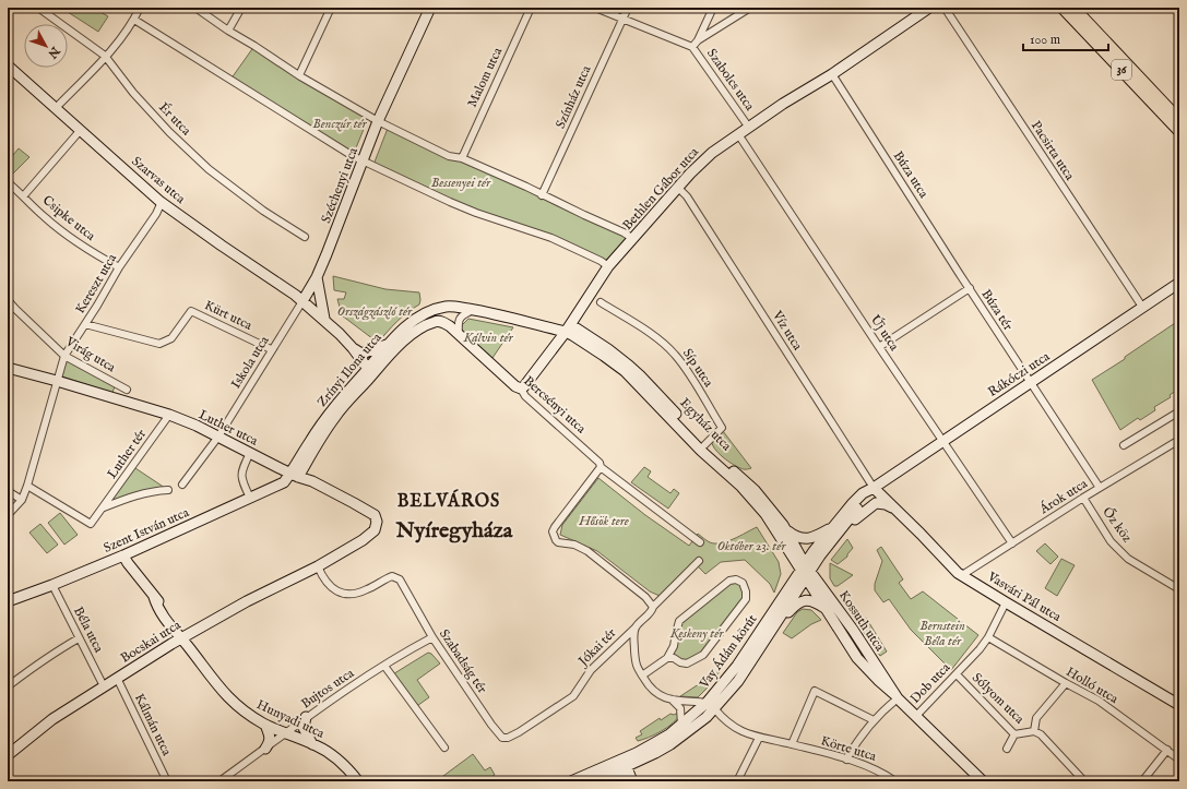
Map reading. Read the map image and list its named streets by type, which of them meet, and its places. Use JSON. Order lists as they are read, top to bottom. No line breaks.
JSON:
{"streets":{"main road":["36"],"street":["Malom utca","Szabolcs utca","Színház utca","Ér utca","Pacsirta utca","Búza utca","Szarvas utca","Széchenyi utca","Bethlen Gábor utca","Csipke utca","Kereszt utca","Búza tér","Kürt utca","Víz utca","Új utca","Virág utca","Iskola utca","Síp utca","Zrínyi Ilona utca","Rákóczi utca","Bercsényi utca","Egyház utca","Luther utca","Luther tér","Árok utca","Őz köz","Szent István utca","Vasvári Pál utca","Kossuth utca","Béla utca","Bocskai utca","Jókai tér","Vay Ádám körút","Szabadság tér","Dob utca","Holló utca","Bujtos utca","Sólyom utca","Hunyadi utca","Kálmán utca","Körte utca"]},"crossings":[["Szabolcs utca","Színház utca"],["Szabolcs utca","Bethlen Gábor utca"],["Pacsirta utca","Rákóczi utca"],["Búza utca","Bethlen Gábor utca"],["Búza utca","Búza tér"],["Szarvas utca","Széchenyi utca"],["Szarvas utca","Kereszt utca"],["Szarvas utca","Iskola utca"],["Széchenyi utca","Iskola utca"],["Bethlen Gábor utca","Víz utca"],["Bethlen Gábor utca","Új utca"],["Bethlen Gábor utca","Bercsényi utca"],["Bethlen Gábor utca","Egyház utca"],["Csipke utca","Kereszt utca"],["Kereszt utca","Kürt utca"],["Kereszt utca","Virág utca"],["Kereszt utca","Luther utca"],["Kereszt utca","Luther tér"],["Búza tér","Új utca"],["Búza tér","Rákóczi utca"],["Búza tér","Árok utca"],["Kürt utca","Iskola utca"],["Víz utca","Rákóczi utca"],["Víz utca","Vasvári Pál utca"],["Új utca","Rákóczi utca"],["Új utca","Árok utca"],["Iskola utca","Luther utca"],["Síp utca","Egyház utca"],["Zrínyi Ilona utca","Egyház utca"],["Zrínyi Ilona utca","Luther utca"],["Zrínyi Ilona utca","Szent István utca"],["Rákóczi utca","Egyház utca"],["Rákóczi utca","Vasvári Pál utca"],["Rákóczi utca","Kossuth utca"],["Rákóczi utca","Vay Ádám körút"],["Egyház utca","Kossuth utca"],["Egyház utca","Vay Ádám körút"],["Luther utca","Luther tér"],["Luther utca","Szent István utca"],["Luther utca","Bocskai utca"],["Árok utca","Őz köz"],["Árok utca","Vasvári Pál utca"],["Szent István utca","Béla utca"],["Szent István utca","Hunyadi utca"],["Vasvári Pál utca","Dob utca"],["Kossuth utca","Vay Ádám körút"],["Kossuth utca","Dob utca"],["Béla utca","Bocskai utca"],["Bocskai utca","Szabadság tér"],["Bocskai utca","Hunyadi utca"],["Bocskai utca","Kálmán utca"],["Jókai tér","Vay Ádám körút"],["Jókai tér","Szabadság tér"],["Jókai tér","Körte utca"],["Vay Ádám körút","Körte utca"],["Szabadság tér","Bujtos utca"],["Dob utca","Holló utca"],["Dob utca","Sólyom utca"],["Bujtos utca","Hunyadi utca"]],"districts":["BELVÁROS","Nyíregyháza"],"parks":["Benczúr tér","Bessenyei tér","Országzászló tér","Kálvin tér","Hősök tere","Október 23. tér","Bernstein Béla tér","Keskeny tér"],"scale_bar":"100 m","north":"bottom right"}
